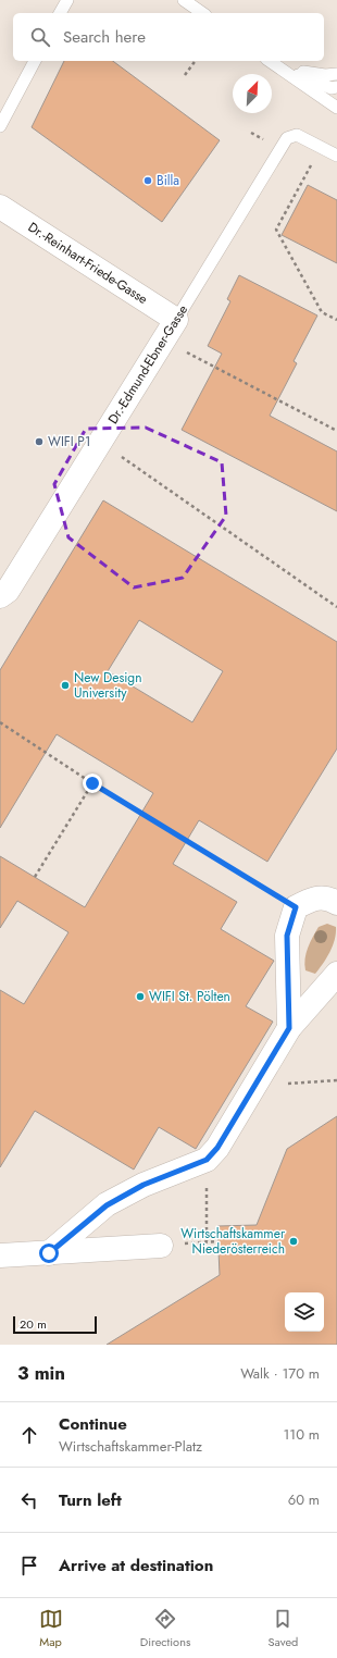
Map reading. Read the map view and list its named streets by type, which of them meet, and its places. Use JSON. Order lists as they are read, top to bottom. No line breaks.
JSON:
{"streets":{"street":["Dr.-Reinhart-Friede-Gasse","Dr.-Edmund-Ebner-Gasse"]},"crossings":[["Dr.-Reinhart-Friede-Gasse","Dr.-Edmund-Ebner-Gasse"]],"places":["Billa","WIFI P1","New Design University","WIFI St. Pölten","Wirtschaftskammer Niederösterreich"],"scale_bar":"20 m","north":"top right","page":{"search":"Search here","scale":"20 m","heading":["3 min","Walk · 170 m"],"list":[["Continue","Wirtschaftskammer-Platz","110 m"],["Turn left","60 m"],"Arrive at destination"],"nav":["Map","Directions","Saved"]}}
